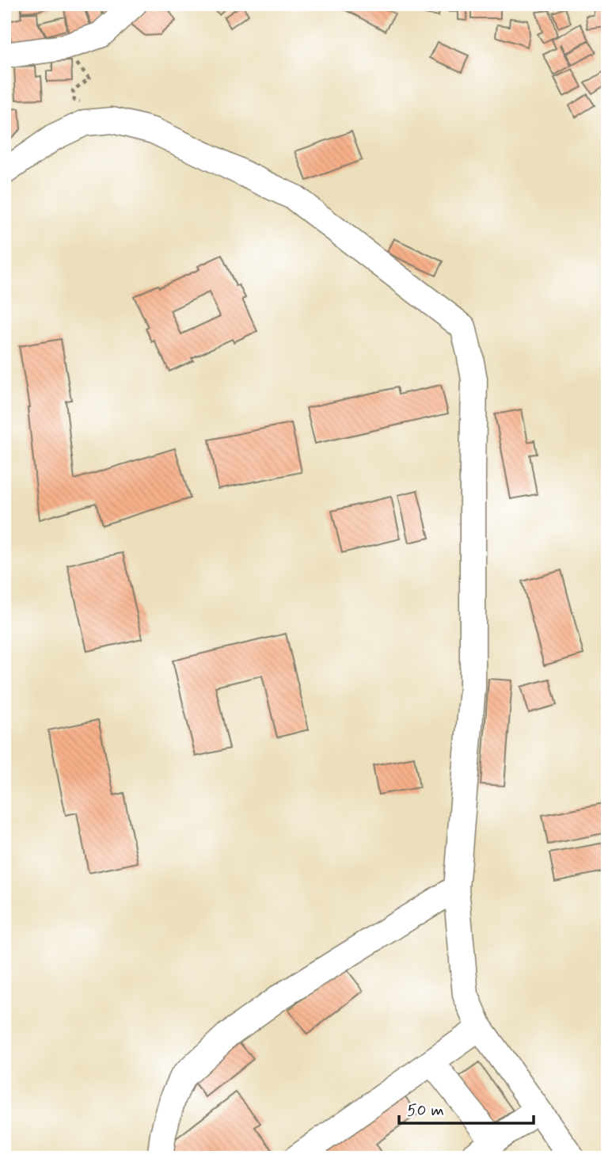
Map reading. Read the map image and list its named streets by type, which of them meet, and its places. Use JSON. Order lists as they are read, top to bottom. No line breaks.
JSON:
{"scale_bar":"50 m"}
